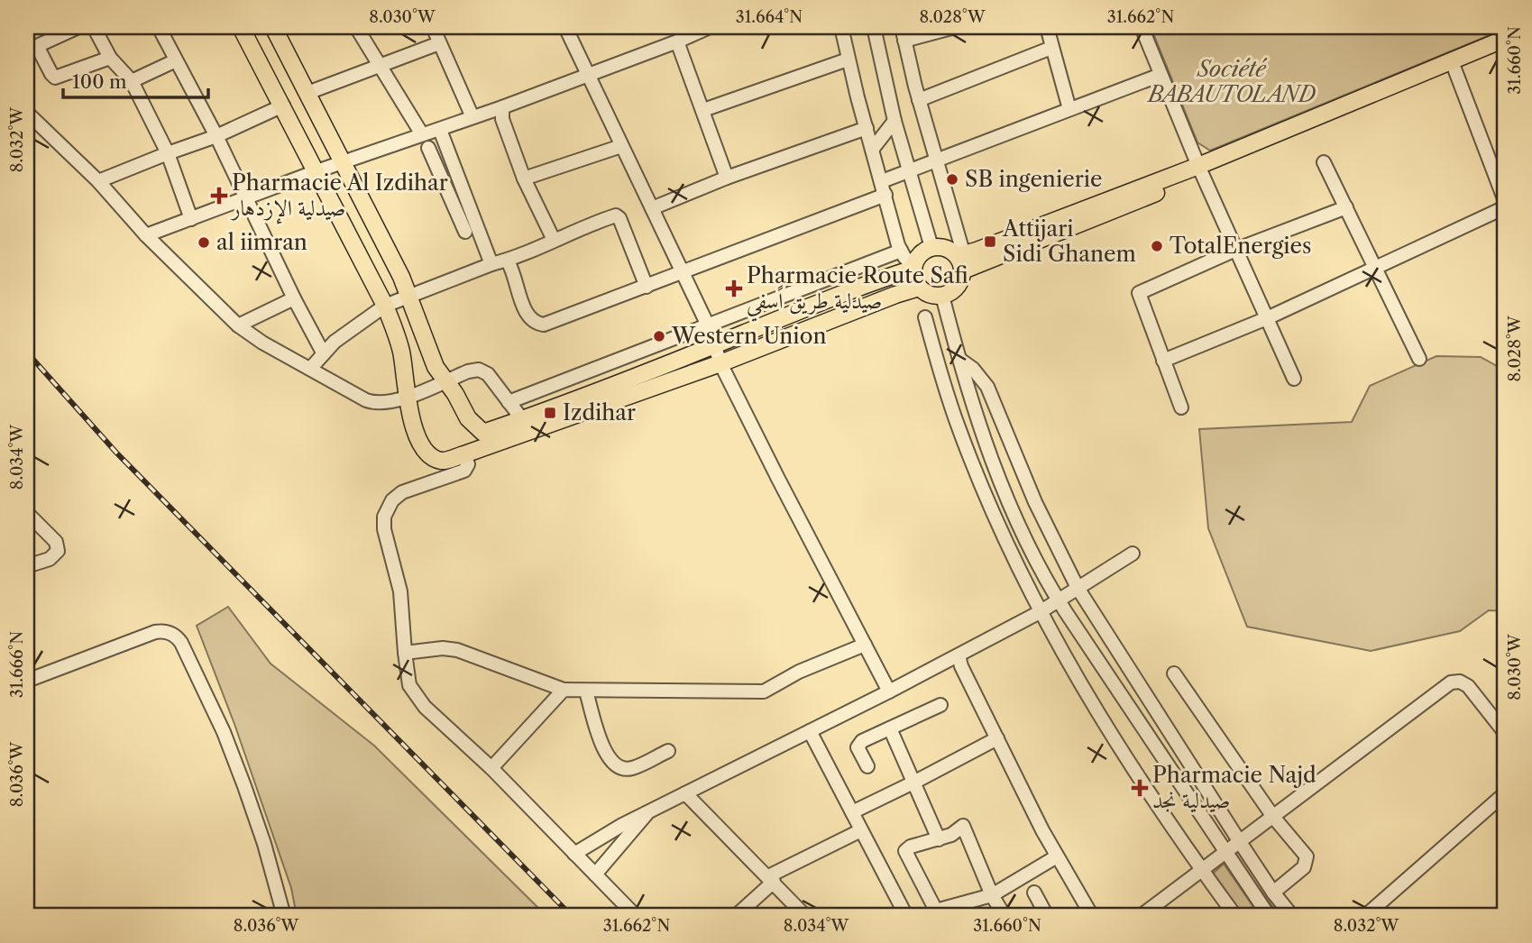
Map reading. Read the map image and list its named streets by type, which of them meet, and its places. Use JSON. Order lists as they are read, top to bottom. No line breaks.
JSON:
{"parks":["Société BABAUTOLAND"],"places":{"other":["SB ingenierie","al iimran","TotalEnergies","Western Union"],"health":["Pharmacie Al Izdihar صيدلية الإزدهار","Pharmacie Route Safi صيدلية طريق اًسفي","Pharmacie Najd صيدلية نجد"],"transit":["Attijari Sidi Ghanem","Izdihar"]},"scale_bar":"100 m","coordinates":["8.030°W","31.664°N","8.028°W","31.662°N","31.660°N","8.032°W","8.034°W","31.666°N","8.036°W"]}
